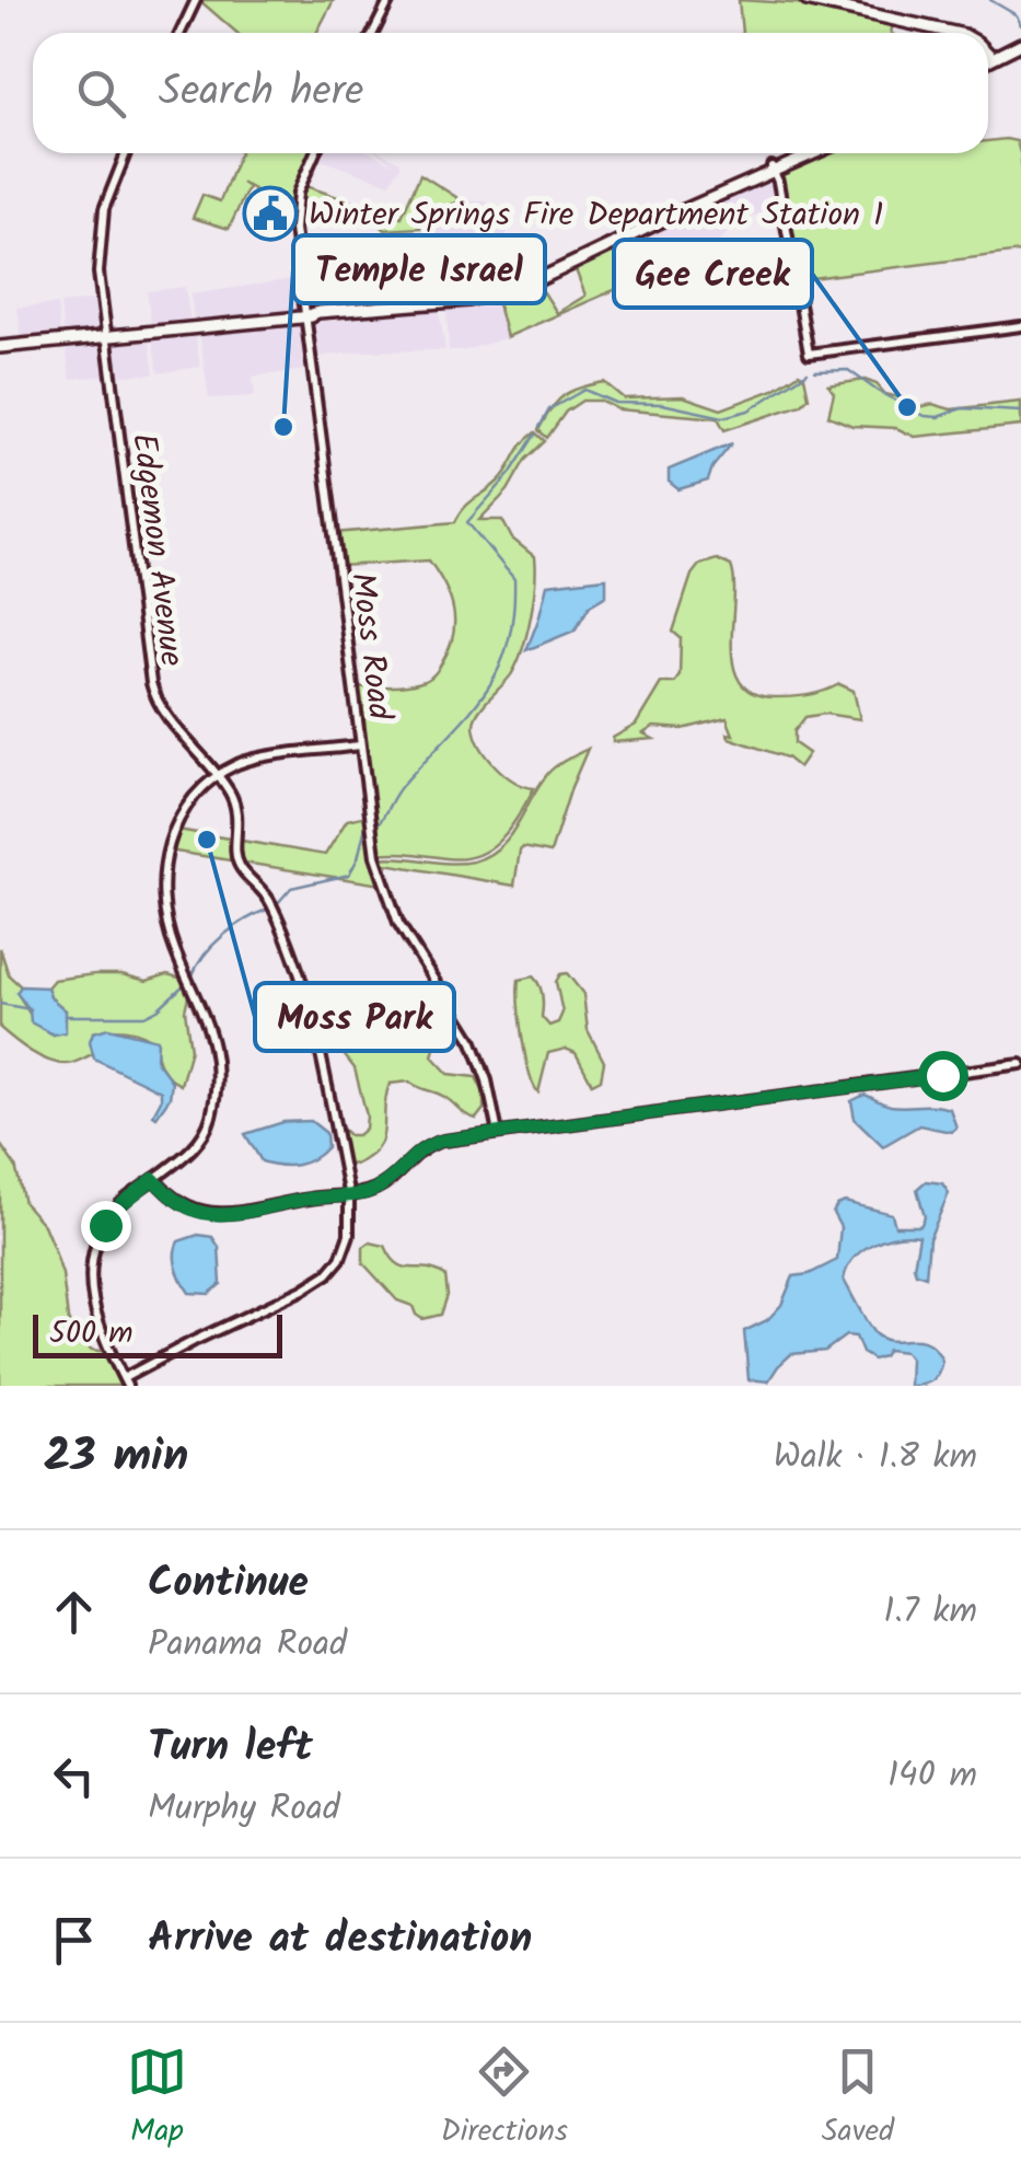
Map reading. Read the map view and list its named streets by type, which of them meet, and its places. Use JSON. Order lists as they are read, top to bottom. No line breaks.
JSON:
{"streets":{"street":["Edgemon Avenue","Moss Road"]},"places":{"public building":["Winter Springs Fire Department Station 1"],"other":["Gee Creek","Temple Israel","Moss Park"]},"scale_bar":"500 m","page":{"search":"Search here","scale":"500 m","heading":["23 min","Walk · 1.8 km"],"list":[["Continue","Panama Road","1.7 km"],["Turn left","Murphy Road","140 m"],"Arrive at destination"],"nav":["Map","Directions","Saved"]}}
